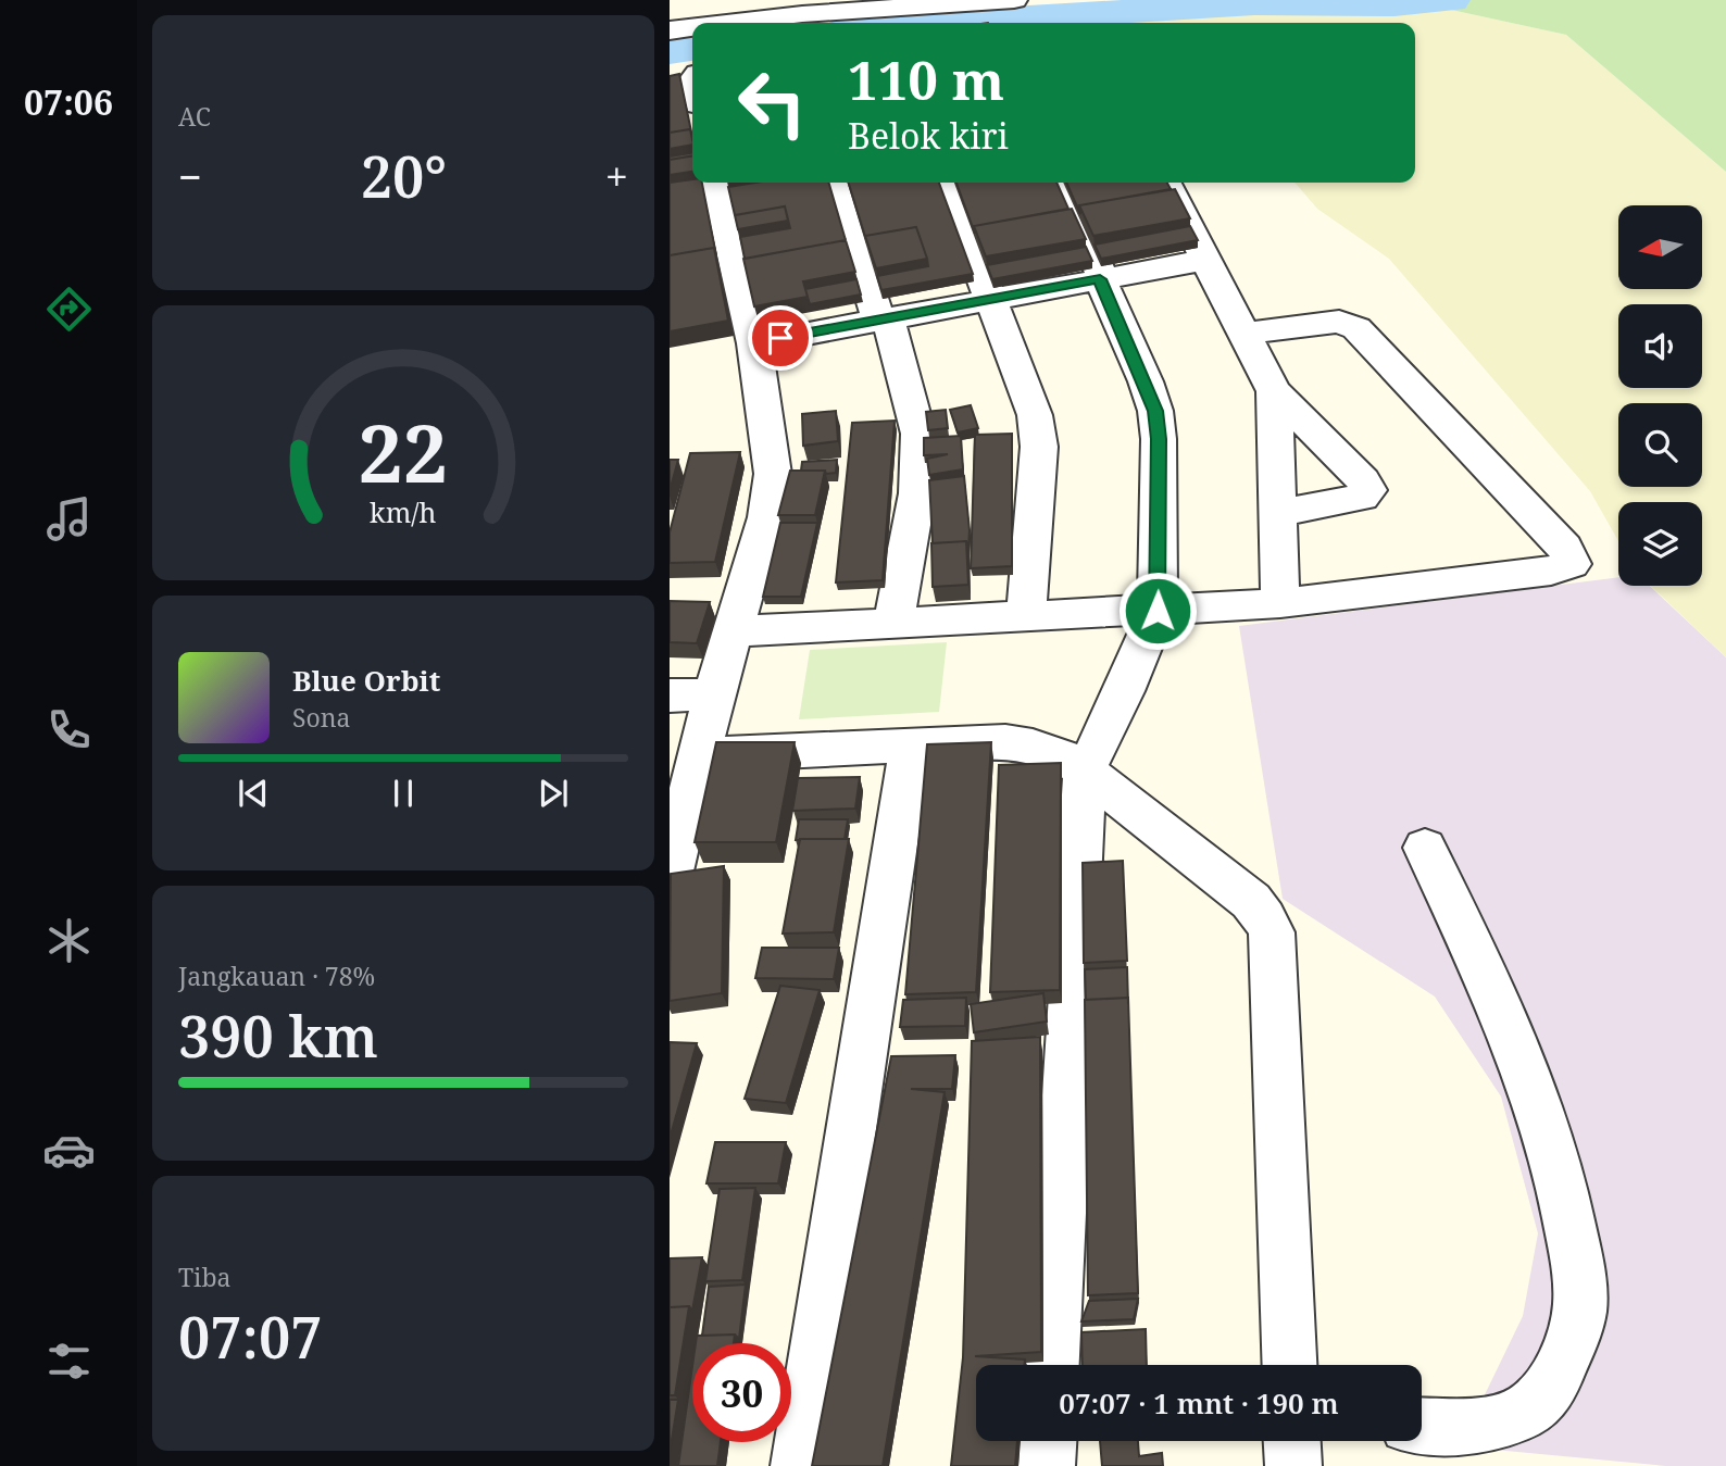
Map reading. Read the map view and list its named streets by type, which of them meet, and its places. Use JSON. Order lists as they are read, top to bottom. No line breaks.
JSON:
{"north":"left","page":{"tabs":"07:06","tile":["AC",["Jangkauan · 78%","390 km"],["Tiba","07:07"]],"turn":["110 m","Belok kiri"],"heat":["−","20°","+"],"song":["Blue Orbit","Sona"],"limit":"30","trip":"07:07 · 1 mnt · 190 m","gauge":["22","km/h"]}}
